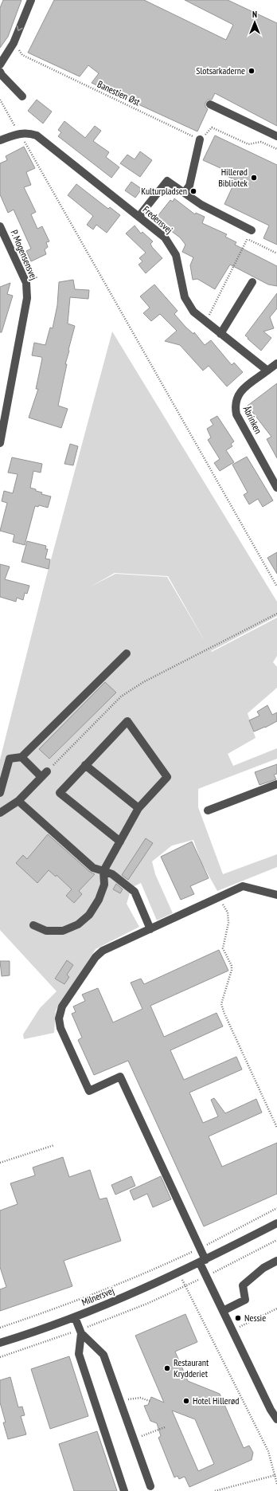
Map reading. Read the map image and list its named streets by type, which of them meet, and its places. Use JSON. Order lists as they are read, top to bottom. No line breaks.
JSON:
{"streets":{"street":["Fredensvej","P. Mogensensvej","Åbrinken","Milnersvej"],"path":["Banestien Øst"]},"crossings":[["Fredensvej","Åbrinken"]],"places":["Slotsarkaderne","Hillerød Bibliotek","Kulturpladsen","Nessie","Restaurant Krydderiet","Hotel Hillerød"],"north":"top"}
